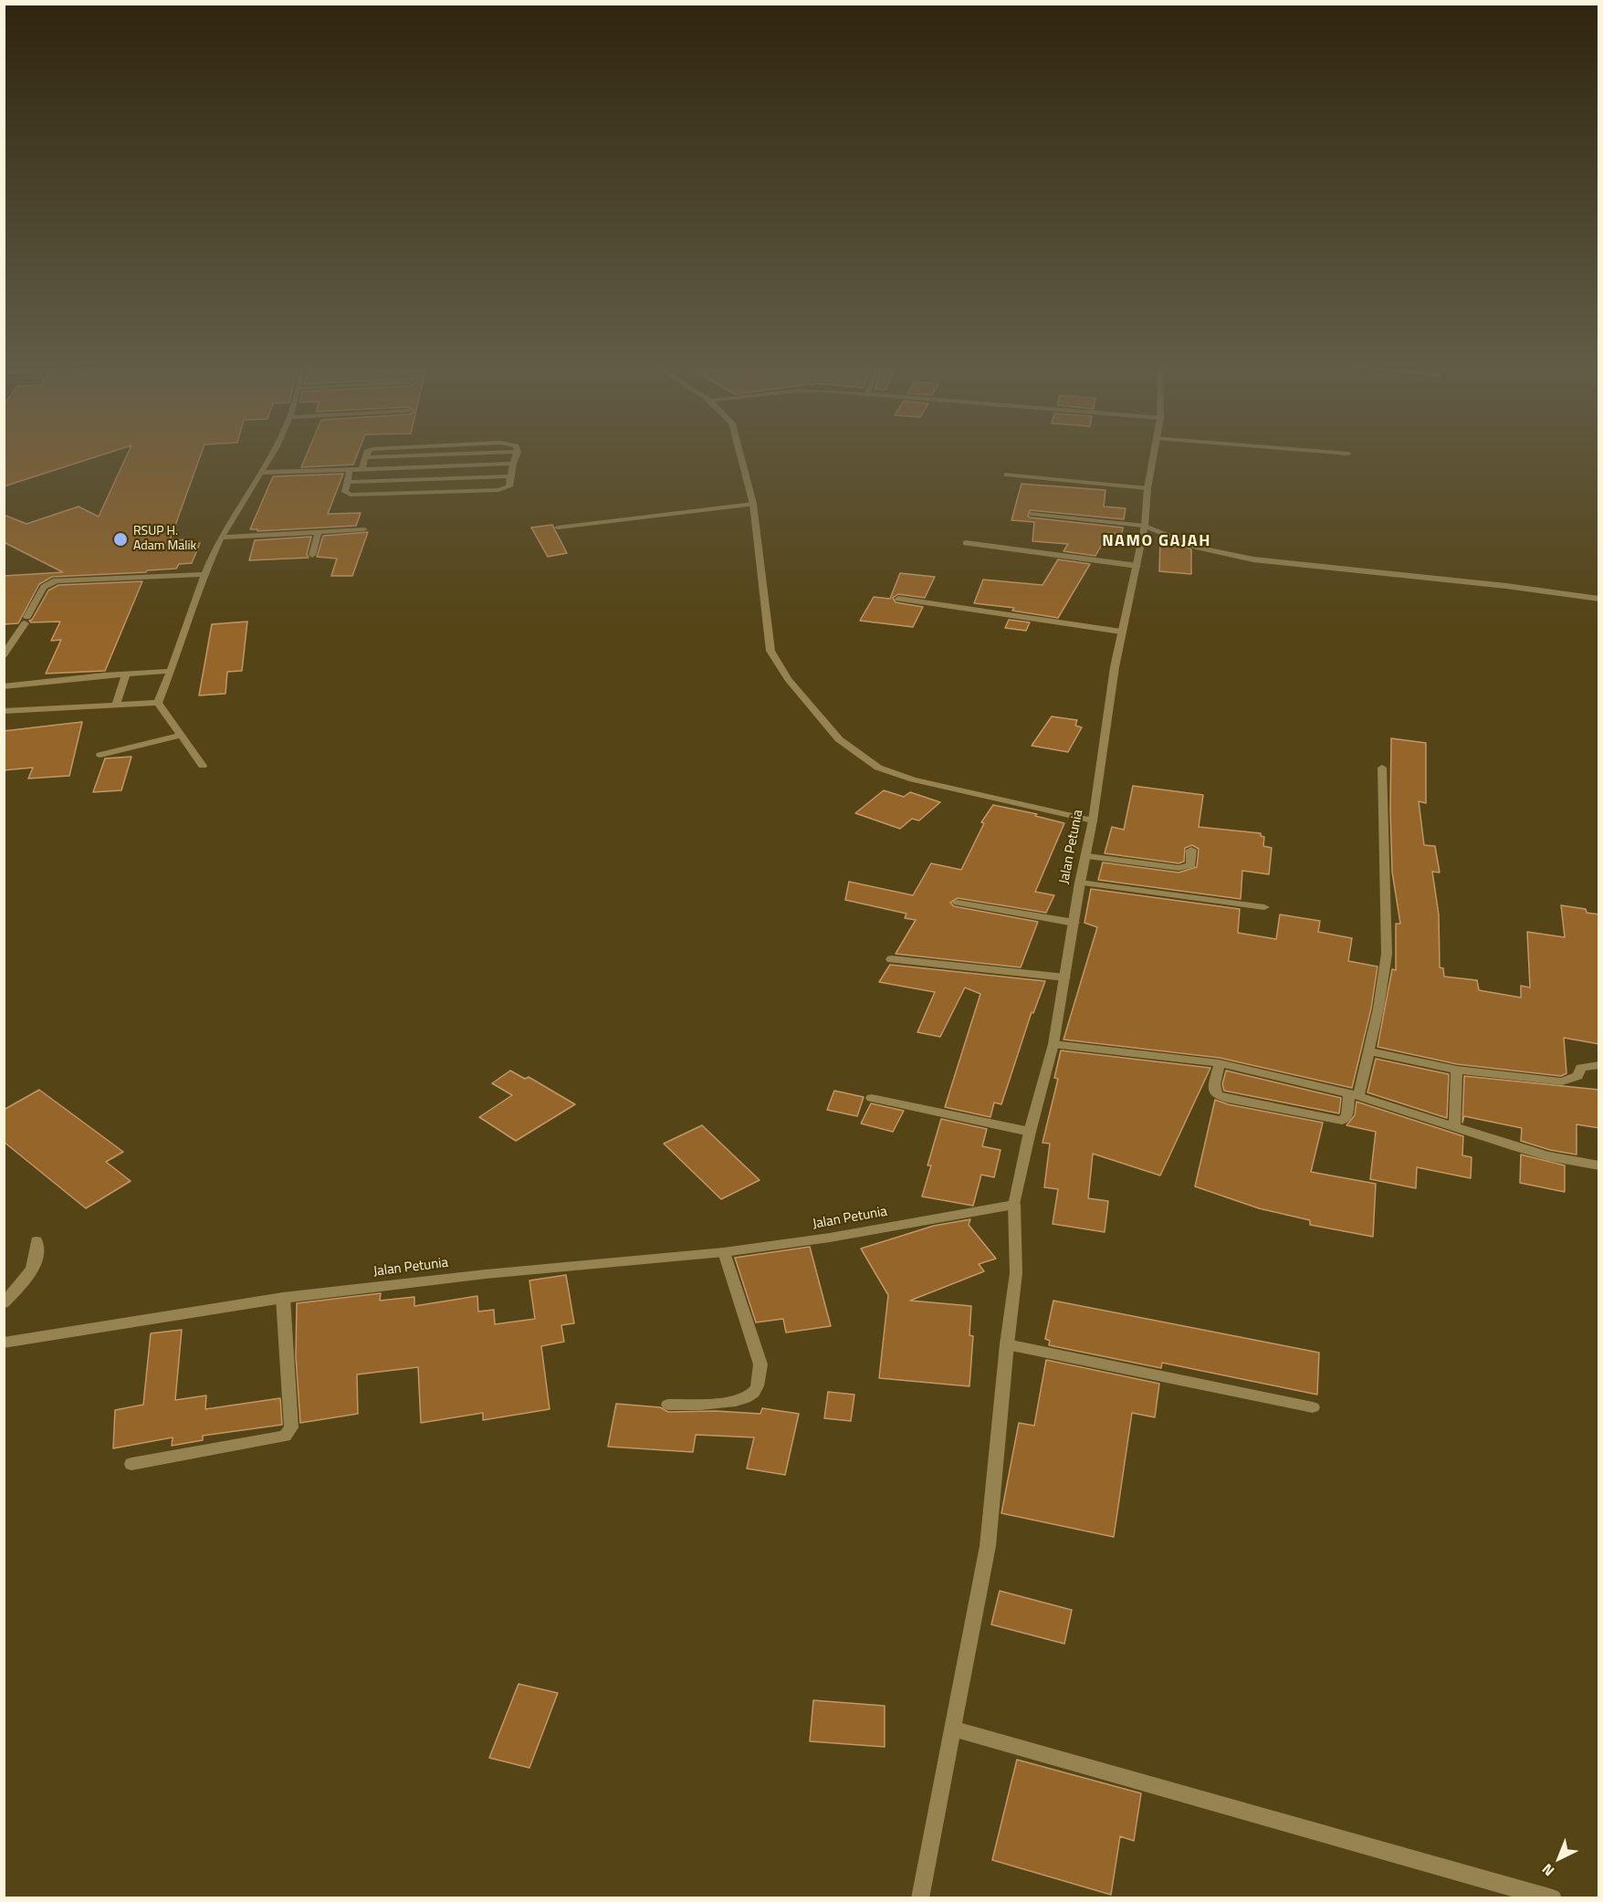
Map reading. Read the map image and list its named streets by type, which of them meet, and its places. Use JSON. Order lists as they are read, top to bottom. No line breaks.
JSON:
{"streets":{"street":["Jalan Petunia"]},"districts":["NAMO GAJAH"],"places":["RSUP H. Adam Malik"],"north":"bottom left"}
